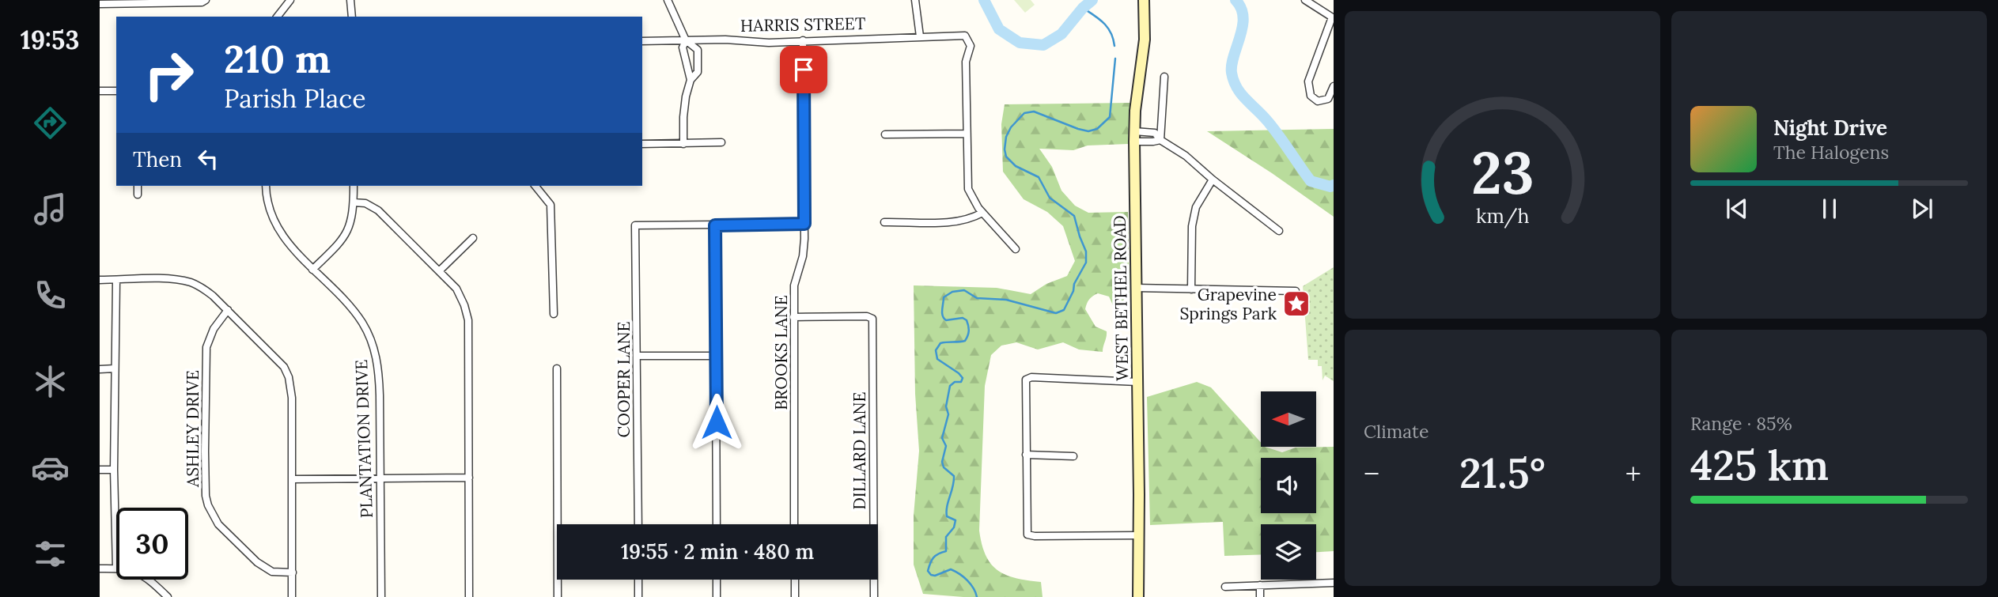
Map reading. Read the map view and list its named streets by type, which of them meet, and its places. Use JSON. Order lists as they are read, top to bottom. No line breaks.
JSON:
{"streets":{"main road":["WEST BETHEL ROAD"],"street":["HARRIS STREET","BROOKS LANE","COOPER LANE","ASHLEY DRIVE","PLANTATION DRIVE","DILLARD LANE"]},"crossings":[["HARRIS STREET","BROOKS LANE"],["BROOKS LANE","DILLARD LANE"]],"places":{"place":["Grapevine Springs Park"]},"north":"left","page":{"tabs":"19:53","turn":["210 m","Parish Place"],"song":["Night Drive","The Halogens"],"then":"Then","tile":["Climate",["Range · 85%","425 km"]],"heat":["−","21.5°","+"],"limit":"30","trip":"19:55 · 2 min · 480 m","gauge":["23","km/h"]}}
